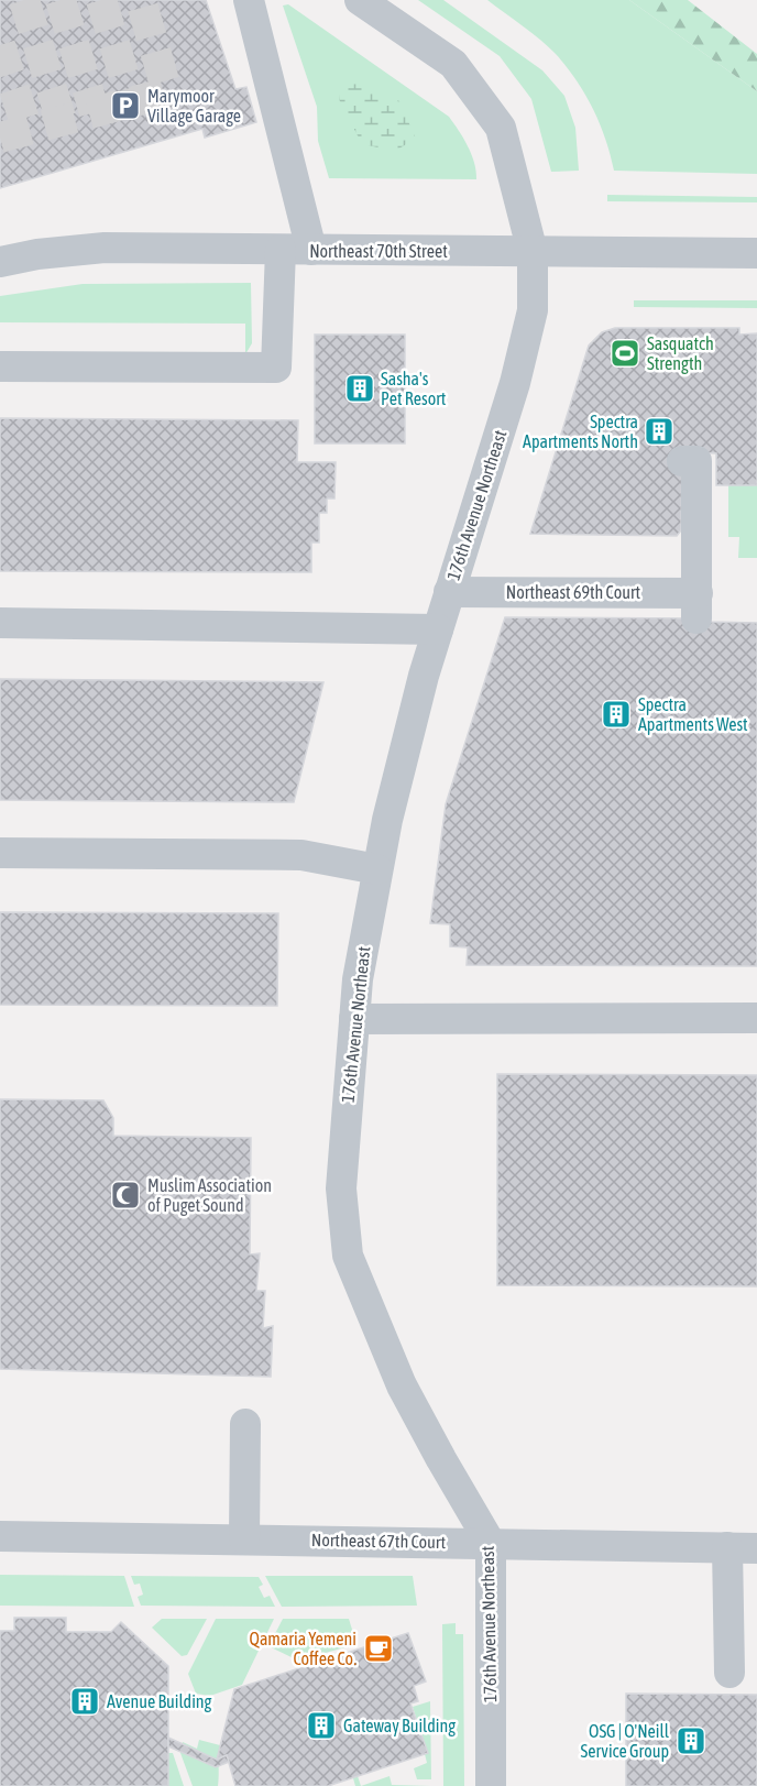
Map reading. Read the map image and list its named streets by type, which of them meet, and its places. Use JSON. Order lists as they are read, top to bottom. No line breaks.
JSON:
{"streets":{"street":["Northeast 70th Street","176th Avenue Northeast","Northeast 69th Court","Northeast 67th Court"]},"crossings":[["Northeast 70th Street","176th Avenue Northeast"],["176th Avenue Northeast","Northeast 69th Court"],["176th Avenue Northeast","Northeast 67th Court"]],"places":{"parking":["Marymoor Village Garage"],"sports":["Sasquatch Strength"],"building":["Sasha's Pet Resort","Spectra Apartments North","Spectra Apartments West","Avenue Building","Gateway Building","OSG | O'Neill Service Group"],"mosque":["Muslim Association of Puget Sound"],"cafe":["Qamaria Yemeni Coffee Co."]}}
